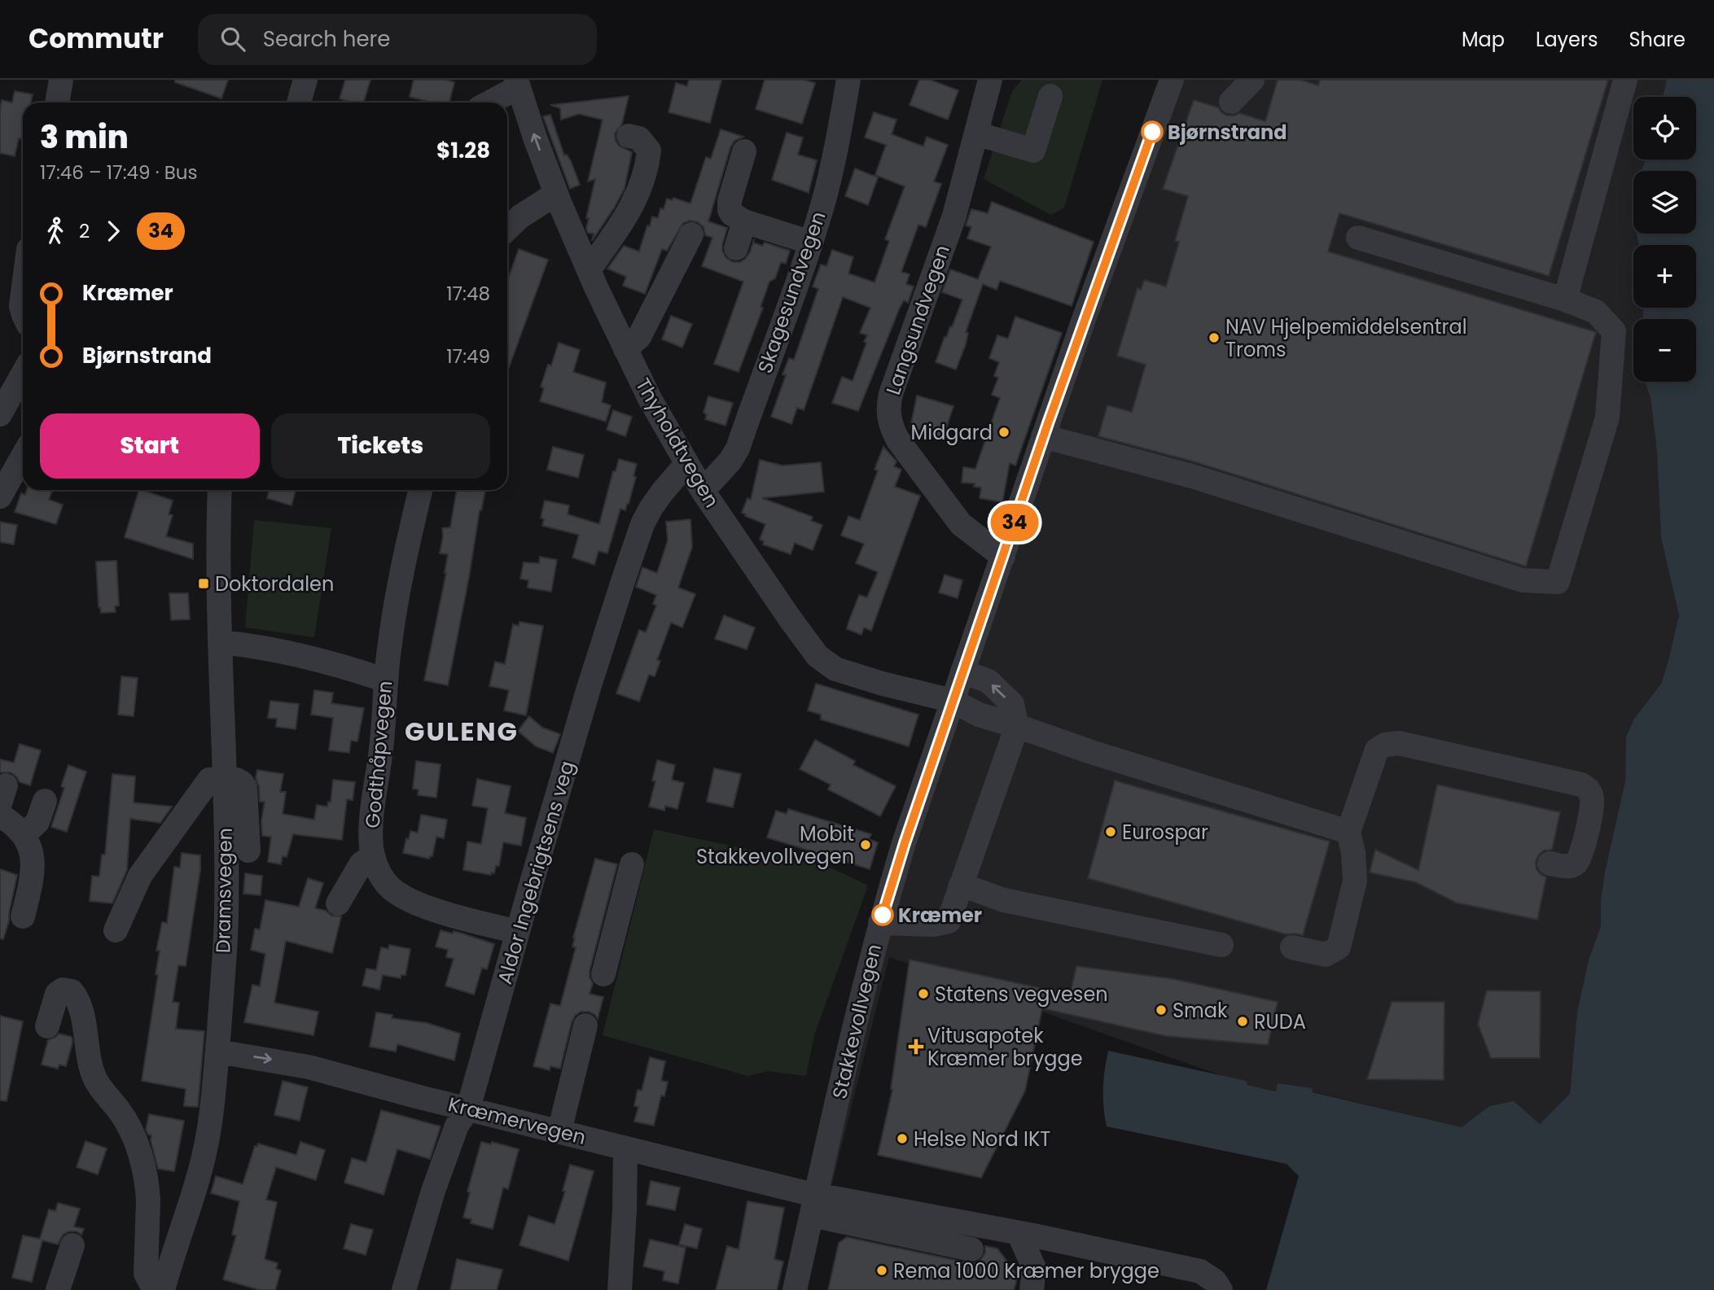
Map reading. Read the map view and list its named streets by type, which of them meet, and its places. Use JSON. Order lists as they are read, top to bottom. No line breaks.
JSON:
{"streets":{"street":["Skagesundvegen","Langsundvegen","Thyholdtvegen","Godthåpvegen","Aldor Ingebrigtsens veg","Dramsvegen","Stakkevollvegen","Kræmervegen"]},"crossings":[["Skagesundvegen","Thyholdtvegen"],["Langsundvegen","Stakkevollvegen"],["Thyholdtvegen","Aldor Ingebrigtsens veg"],["Thyholdtvegen","Stakkevollvegen"],["Godthåpvegen","Aldor Ingebrigtsens veg"],["Aldor Ingebrigtsens veg","Kræmervegen"],["Dramsvegen","Kræmervegen"],["Stakkevollvegen","Kræmervegen"]],"one_way":["Kræmervegen"],"districts":["GULENG"],"places":{"other":["Bjørnstrand","NAV Hjelpemiddelsentral Troms","Midgard","Eurospar","Mobit Stakkevollvegen","Kræmer","Statens vegvesen","Smak","RUDA","Helse Nord IKT","Rema 1000 Kræmer brygge"],"transit":["Doktordalen"],"health":["Vitusapotek Kræmer brygge"]},"lines":["bus line 34"],"page":{"header":"Commutr","search":"Search here","nav":["Map","Layers","Share"],"on_map":"34","map_buttons":["+","−"],"heading":["3 min","17:46 – 17:49 · Bus","$1.28"],"legs":["2","34"],"list":[{"name":"Kræmer","value":"17:48"},{"name":"Bjørnstrand","value":"17:49"}],"buttons":["Start","Tickets"]}}
